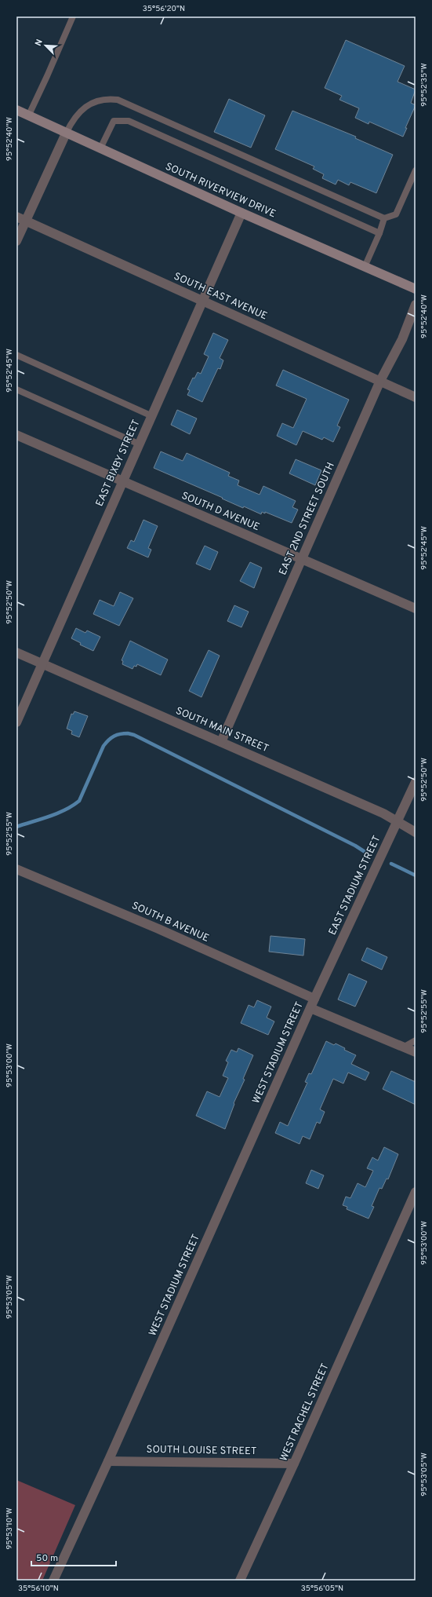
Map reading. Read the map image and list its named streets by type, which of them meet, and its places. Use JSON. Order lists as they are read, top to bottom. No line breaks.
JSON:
{"streets":{"street":["SOUTH RIVERVIEW DRIVE","SOUTH EAST AVENUE","EAST BIXBY STREET","SOUTH D AVENUE","EAST 2ND STREET SOUTH","SOUTH MAIN STREET","EAST STADIUM STREET","SOUTH B AVENUE","WEST STADIUM STREET","WEST RACHEL STREET","SOUTH LOUISE STREET"]},"crossings":[["SOUTH RIVERVIEW DRIVE","EAST BIXBY STREET"],["SOUTH EAST AVENUE","EAST BIXBY STREET"],["SOUTH EAST AVENUE","EAST 2ND STREET SOUTH"],["EAST BIXBY STREET","SOUTH D AVENUE"],["EAST BIXBY STREET","SOUTH MAIN STREET"],["SOUTH D AVENUE","EAST 2ND STREET SOUTH"],["EAST 2ND STREET SOUTH","SOUTH MAIN STREET"],["SOUTH MAIN STREET","EAST STADIUM STREET"],["EAST STADIUM STREET","SOUTH B AVENUE"],["EAST STADIUM STREET","WEST STADIUM STREET"],["SOUTH B AVENUE","WEST STADIUM STREET"],["WEST STADIUM STREET","SOUTH LOUISE STREET"],["WEST RACHEL STREET","SOUTH LOUISE STREET"]],"scale_bar":"50 m","north":"top left","coordinates":["35°56'20\"N","95°52'35\"W","95°52'40\"W","95°52'45\"W","95°52'50\"W","95°52'55\"W","95°53'00\"W","95°53'05\"W","95°53'10\"W","35°56'10\"N","35°56'05\"N"]}
